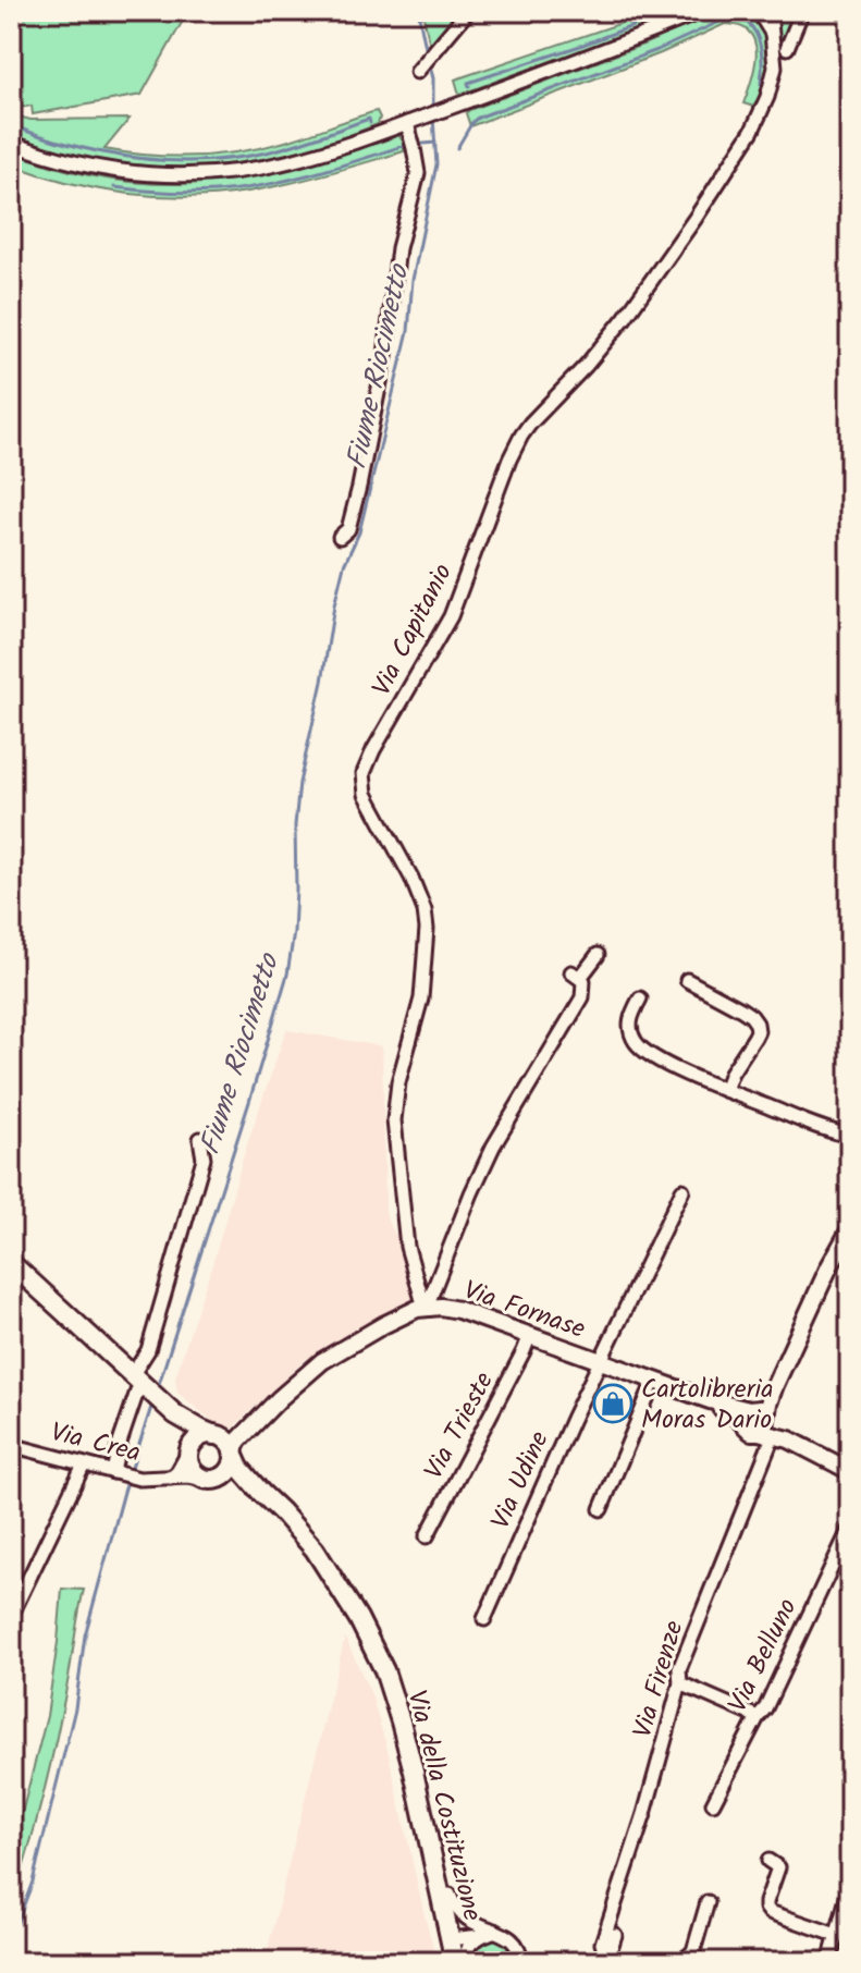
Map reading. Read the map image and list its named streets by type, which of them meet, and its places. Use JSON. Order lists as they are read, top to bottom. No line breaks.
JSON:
{"streets":{"main road":["Via della Costituzione"],"street":["Via Capitanio","Via Fornase","Via Trieste","Via Crea","Via Udine","Via Belluno","Via Firenze"]},"crossings":[["Via Capitanio","Via Fornase"],["Via Fornase","Via Trieste"],["Via Fornase","Via Crea"],["Via Fornase","Via Udine"],["Via Fornase","Via Firenze"],["Via Fornase","Via della Costituzione"],["Via Crea","Via della Costituzione"]],"water":["Fiume Riocimetto"],"places":{"shop":["Cartolibreria Moras Dario"]}}
